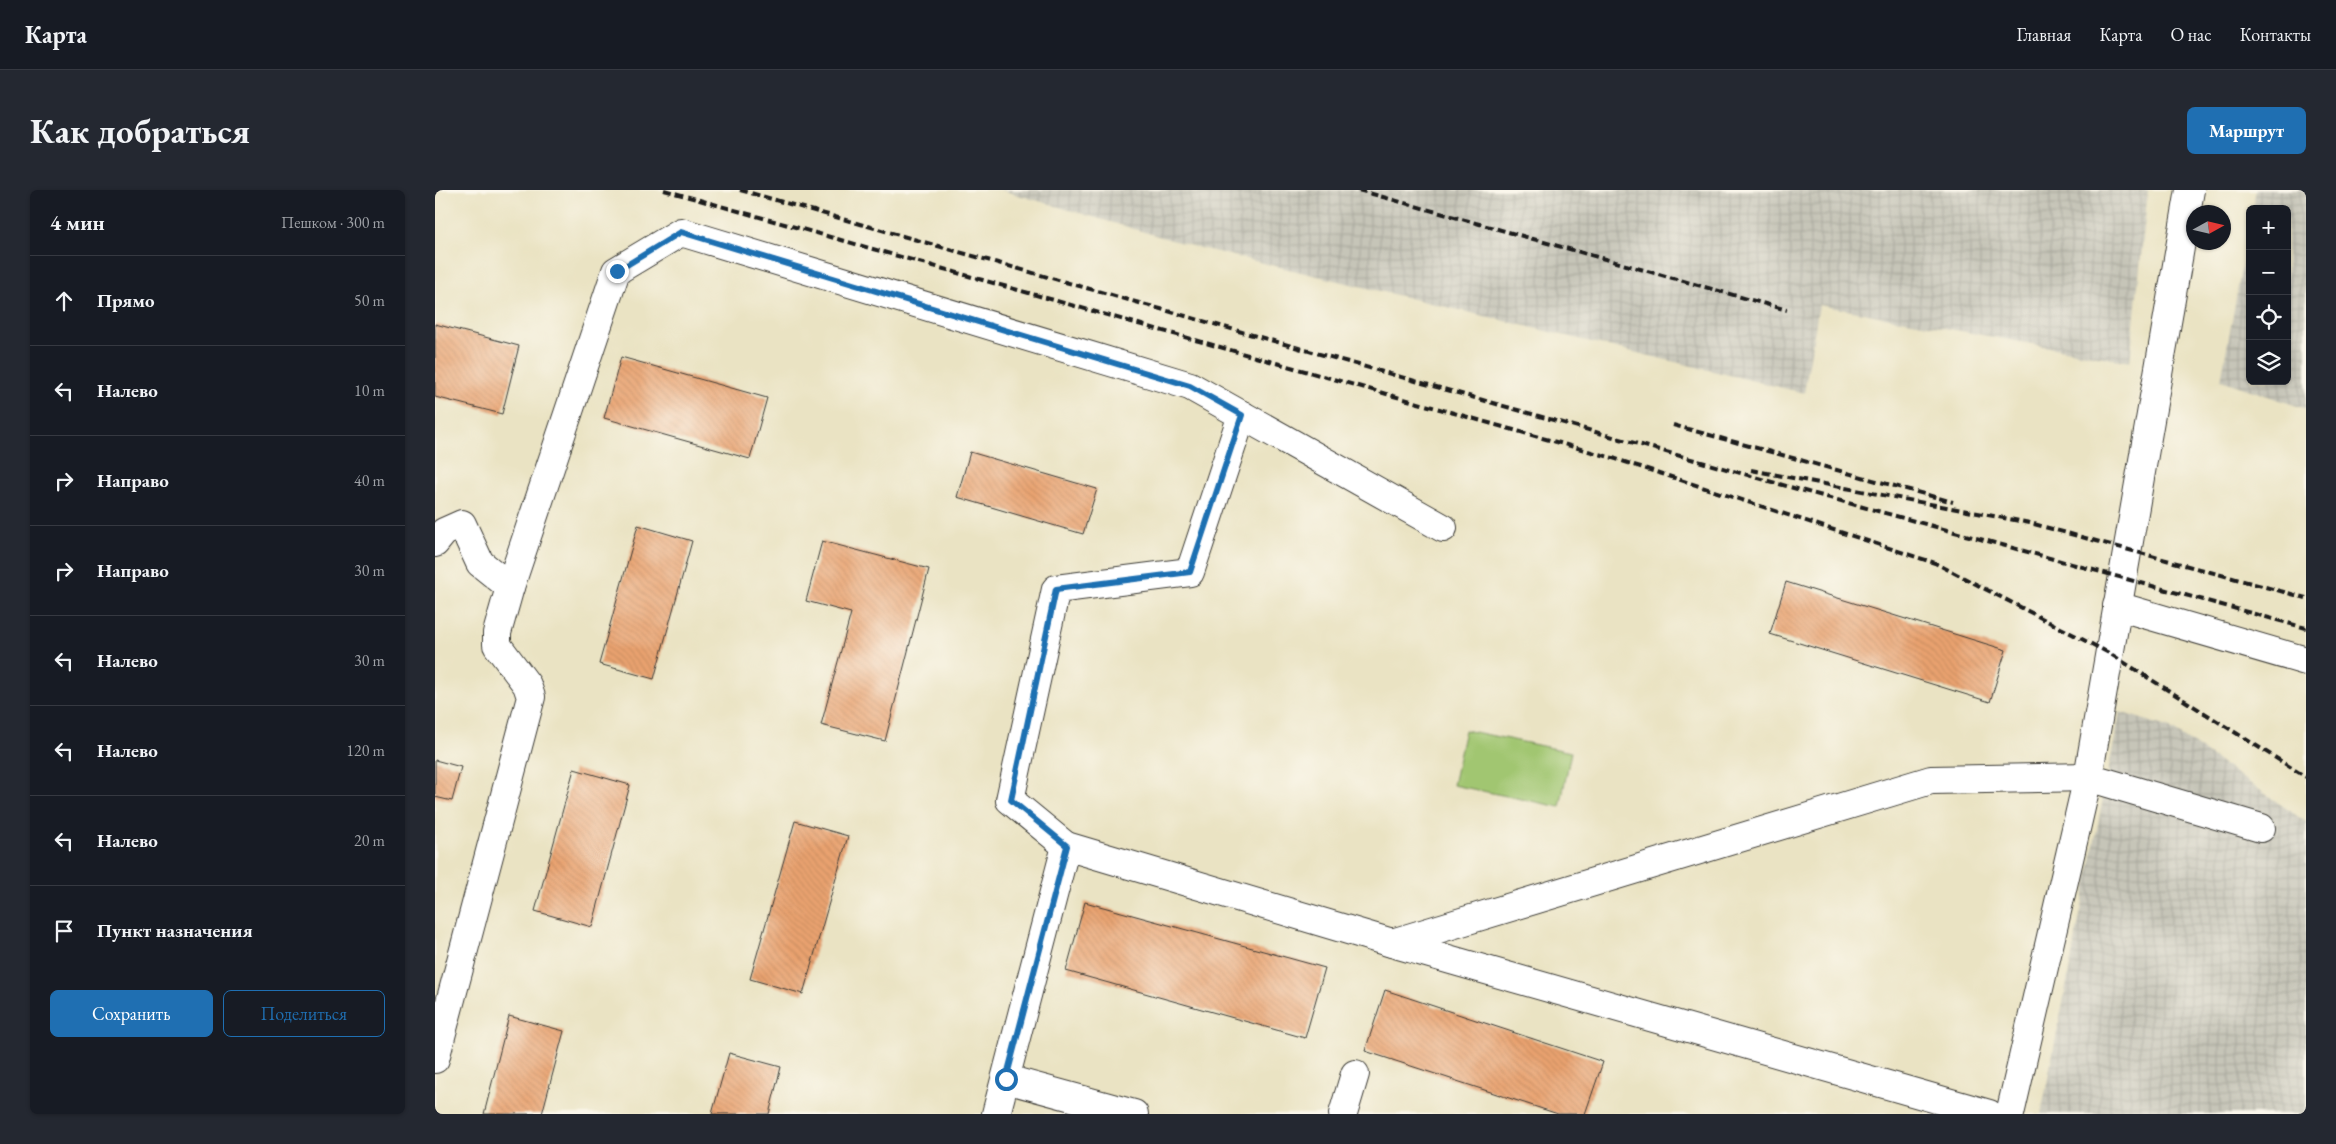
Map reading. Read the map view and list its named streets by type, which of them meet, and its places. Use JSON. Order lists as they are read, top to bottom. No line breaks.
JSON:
{"north":"right","page":{"header":"Карта","nav":["Главная","Карта","О нас","Контакты"],"buttons":["Маршрут",["Сохранить","Поделиться"]],"title":"Как добраться","heading":["4 мин","Пешком · 300 m"],"map_buttons":["+","−"],"list":[["Прямо","50 m"],["Налево","10 m"],["Направо","40 m"],["Направо","30 m"],["Налево","30 m"],["Налево","120 m"],["Налево","20 m"],"Пункт назначения"]}}
